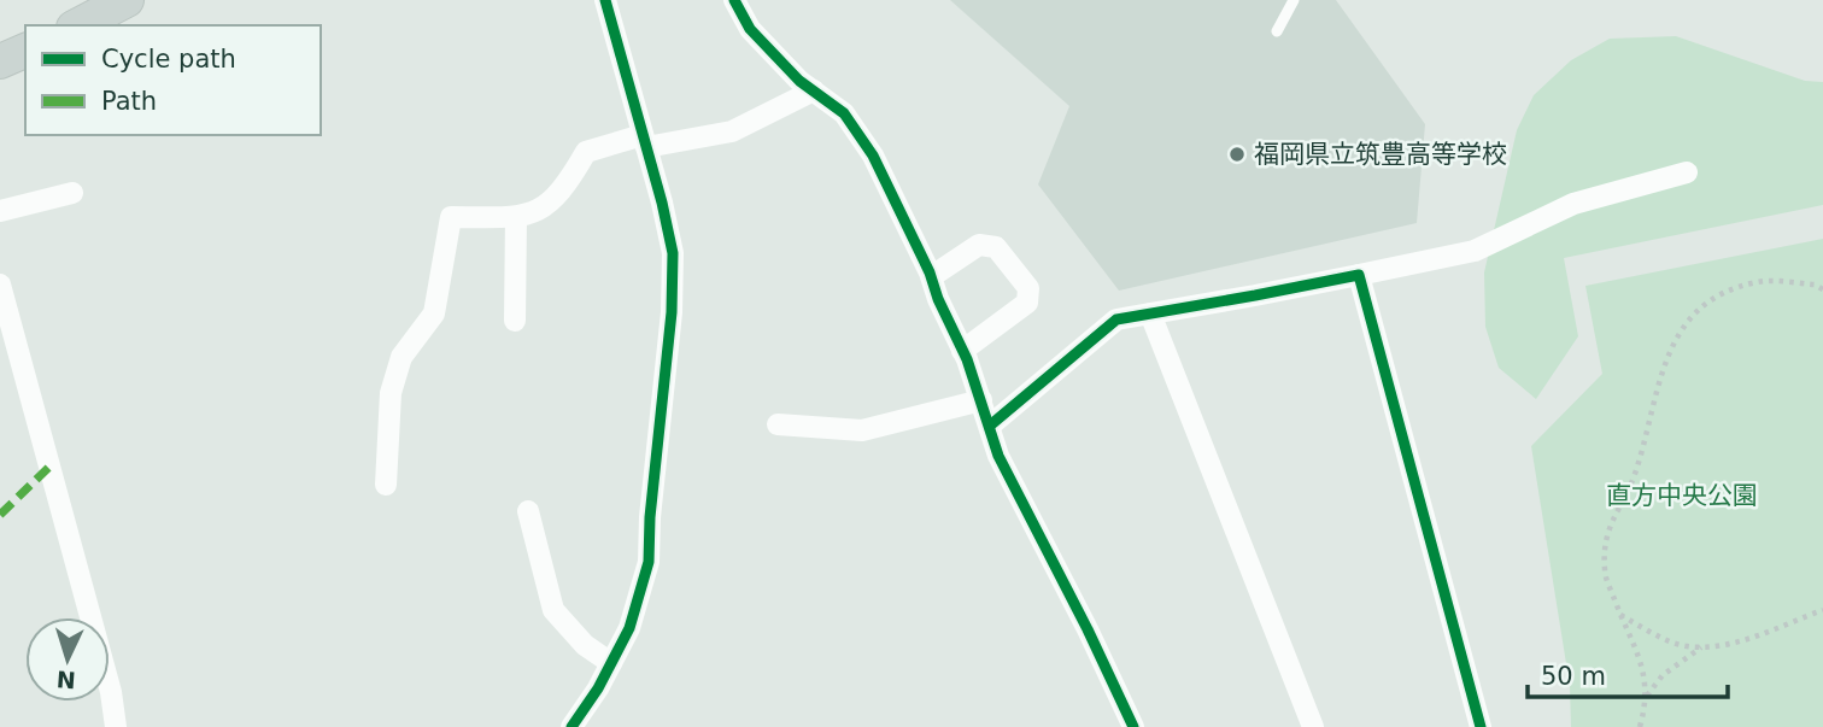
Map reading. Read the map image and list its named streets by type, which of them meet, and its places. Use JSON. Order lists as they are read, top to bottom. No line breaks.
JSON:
{"parks":["直方中央公園"],"places":["福岡県立筑豊高等学校"],"legend":["Cycle path","Path"],"scale_bar":"50 m","north":"bottom"}
